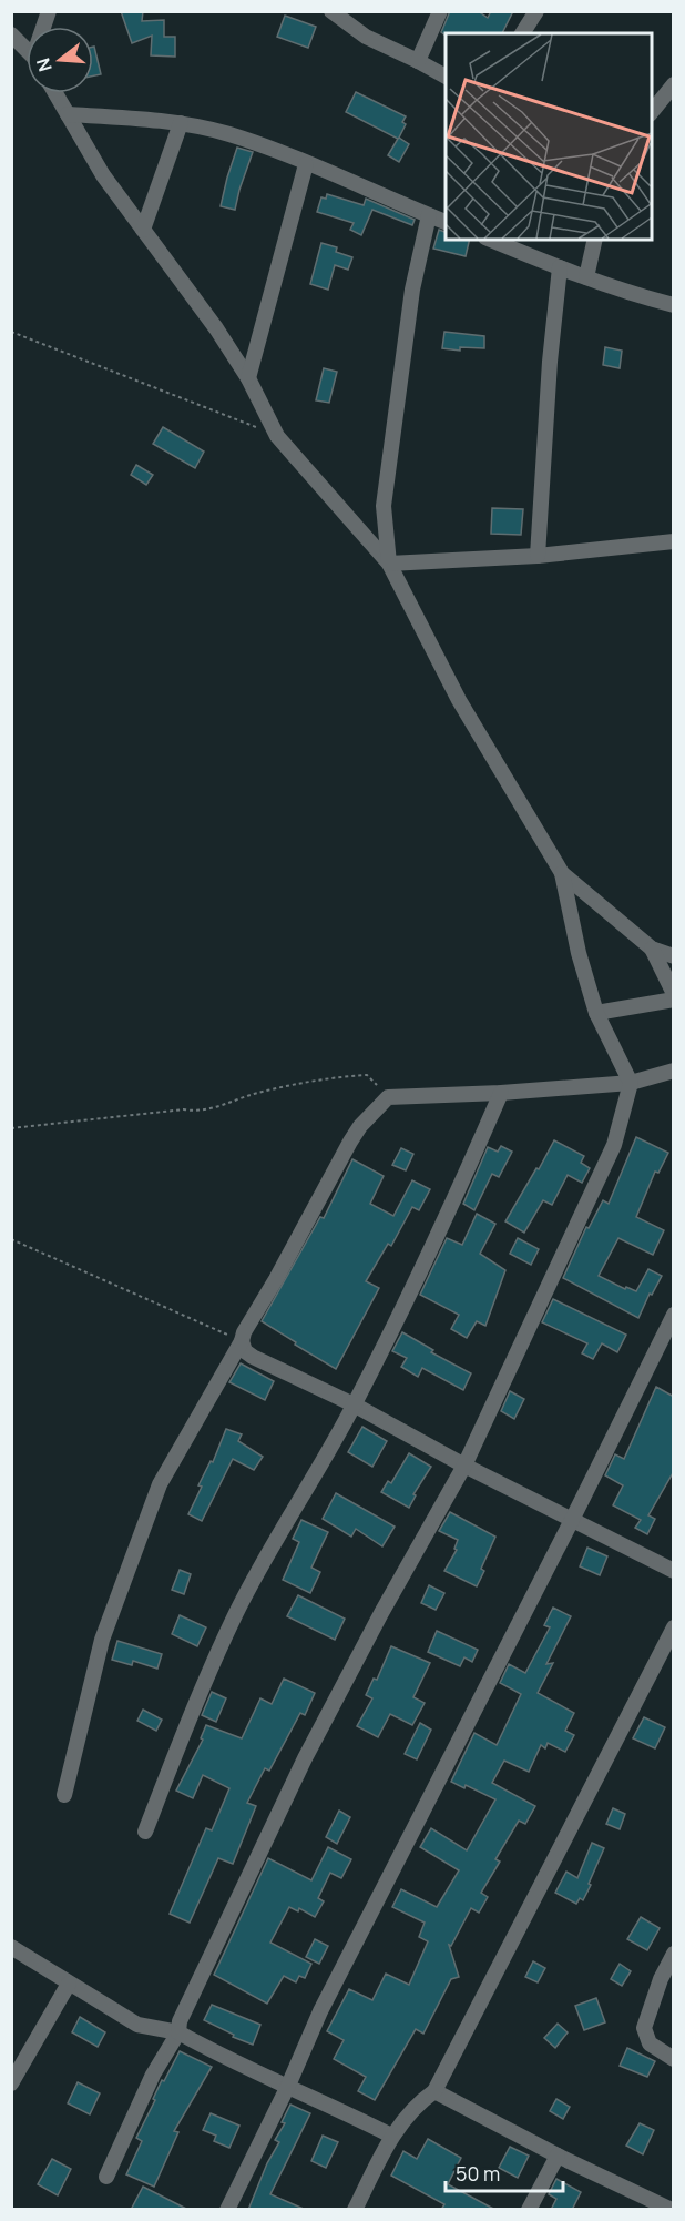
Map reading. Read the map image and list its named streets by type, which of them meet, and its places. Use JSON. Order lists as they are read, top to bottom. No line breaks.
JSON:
{"scale_bar":"50 m","north":"left"}
